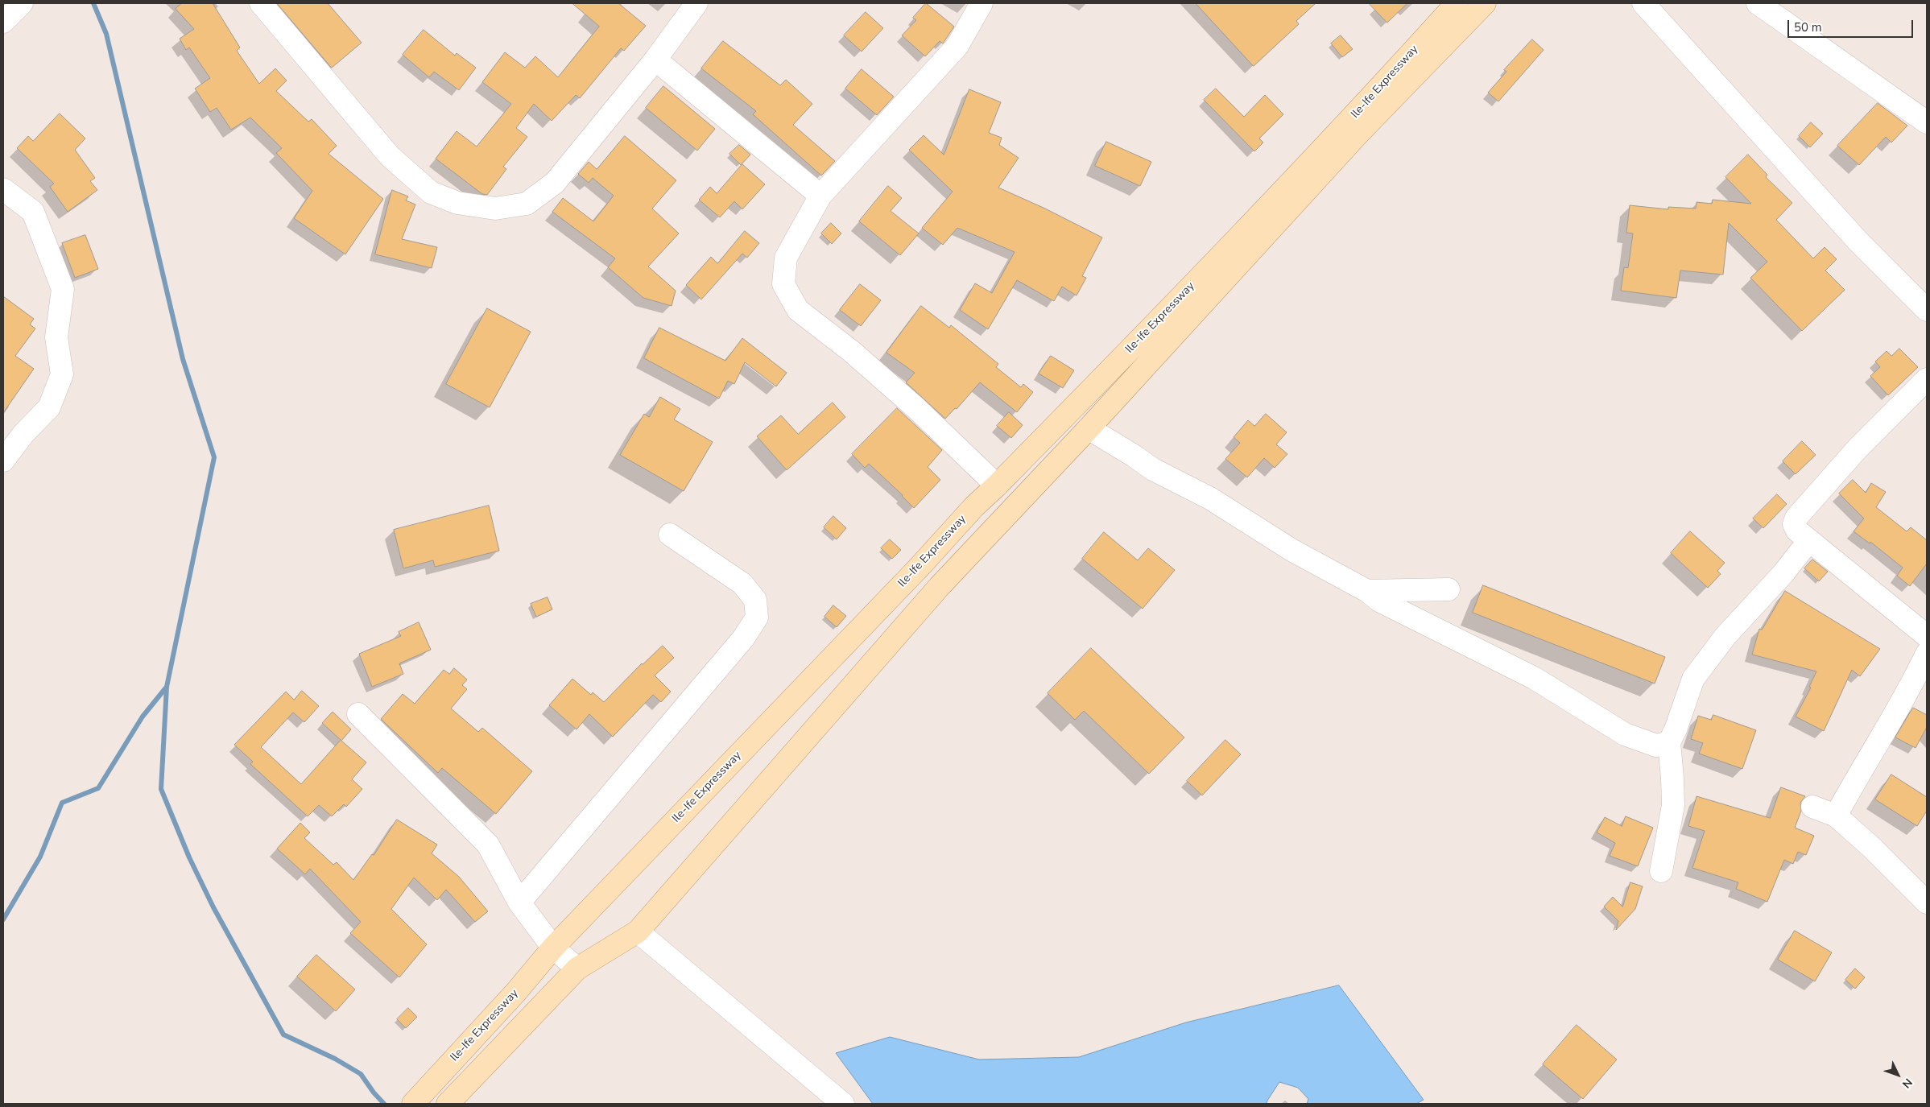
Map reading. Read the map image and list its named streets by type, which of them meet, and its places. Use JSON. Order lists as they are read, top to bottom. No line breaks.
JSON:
{"streets":{"main road":["Ile-Ife Expressway"]},"scale_bar":"50 m","north":"bottom right"}
